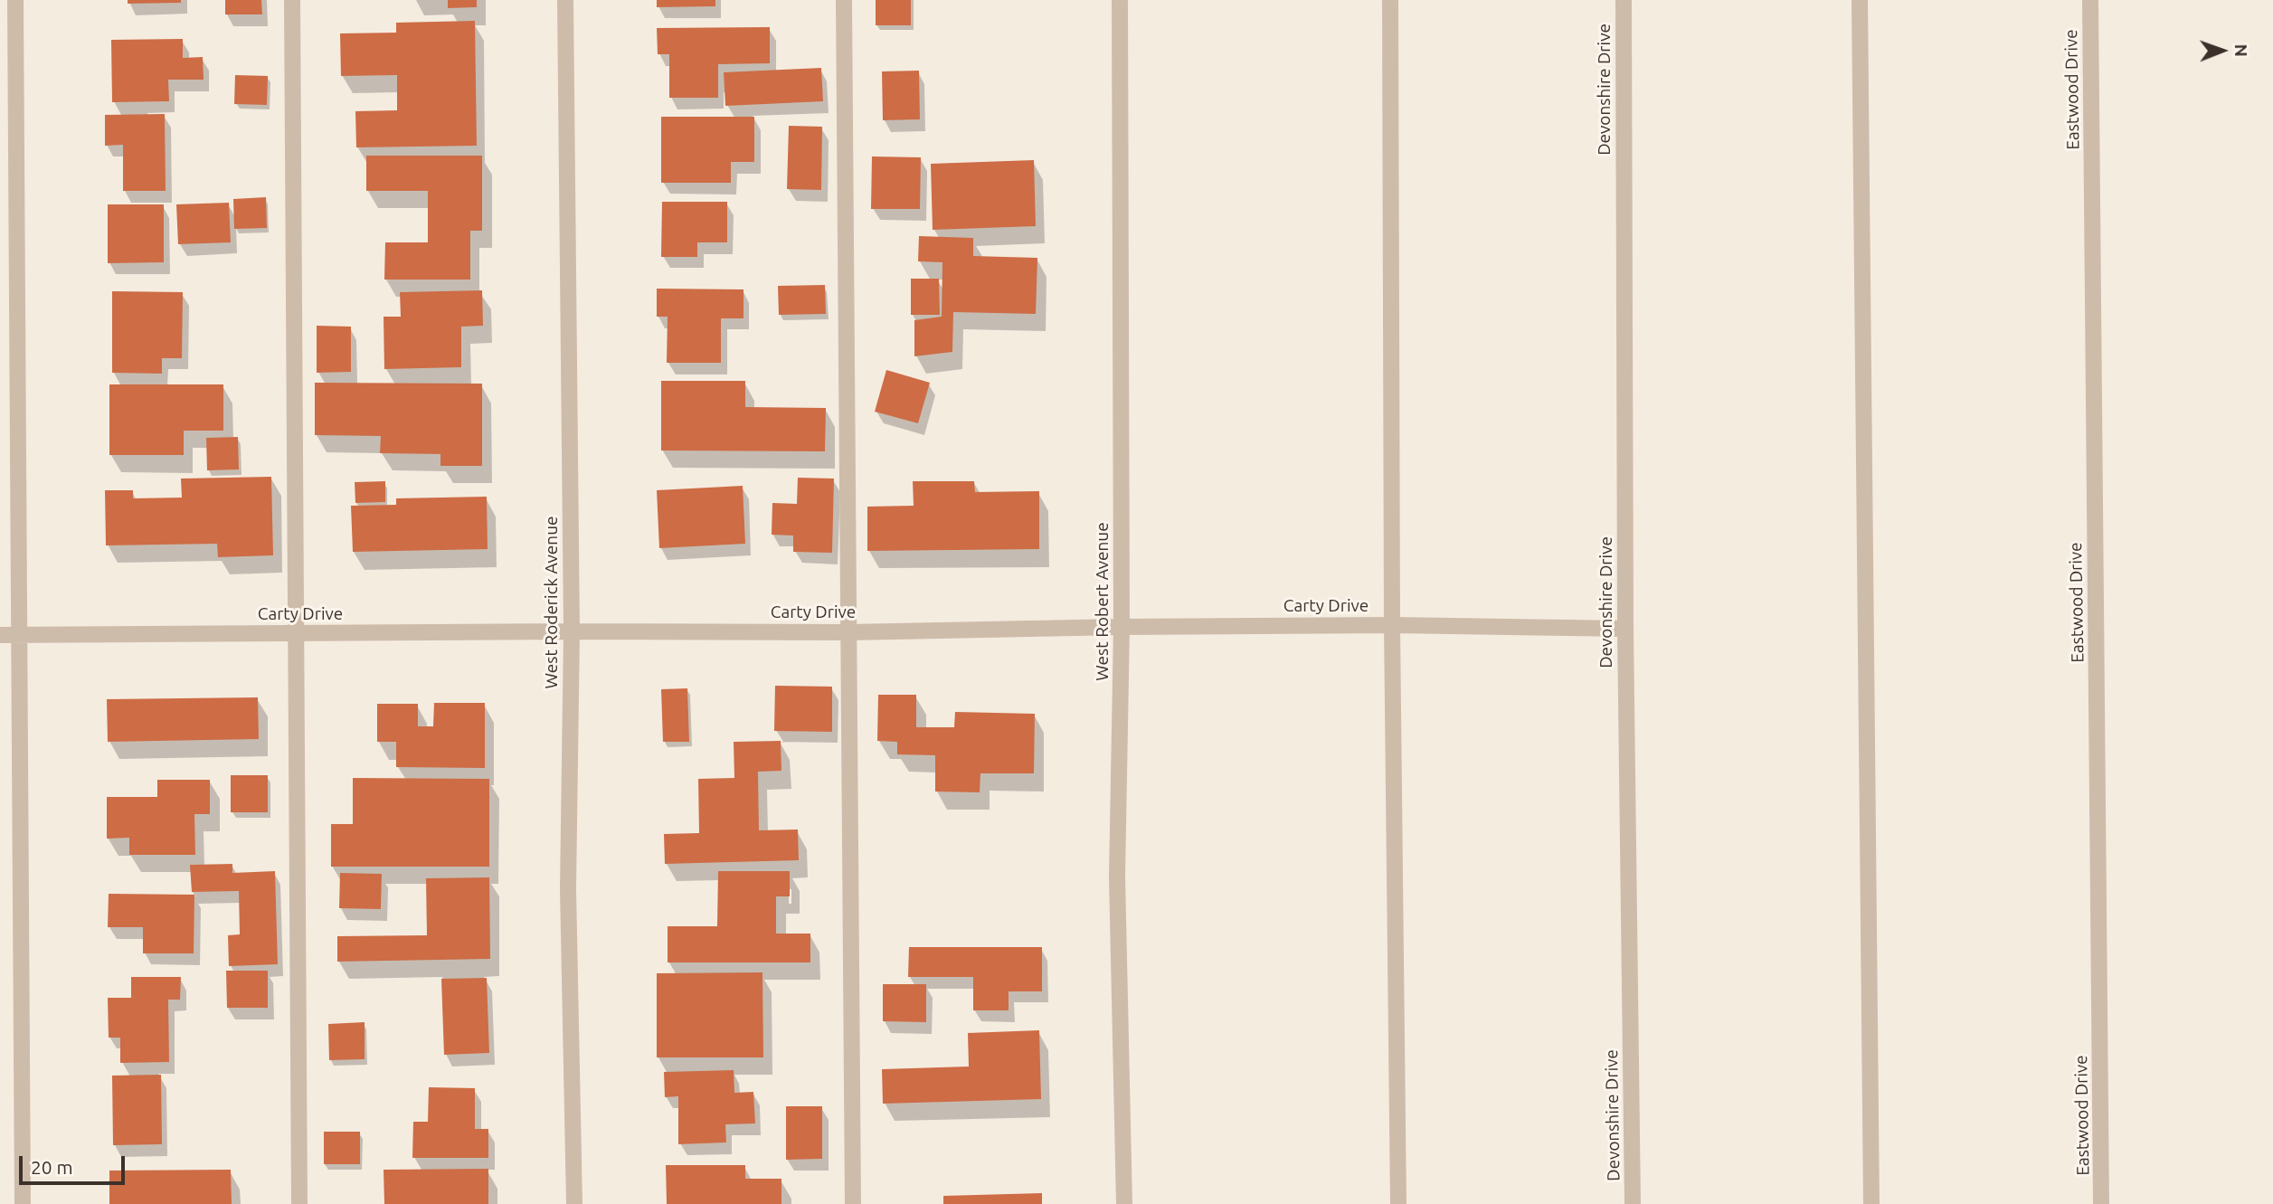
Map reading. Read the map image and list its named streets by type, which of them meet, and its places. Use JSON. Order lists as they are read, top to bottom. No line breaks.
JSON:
{"streets":{"street":["Devonshire Drive","Eastwood Drive","West Robert Avenue","West Roderick Avenue","Carty Drive"]},"crossings":[["Devonshire Drive","Carty Drive"],["West Robert Avenue","Carty Drive"],["West Roderick Avenue","Carty Drive"]],"scale_bar":"20 m","north":"right"}
